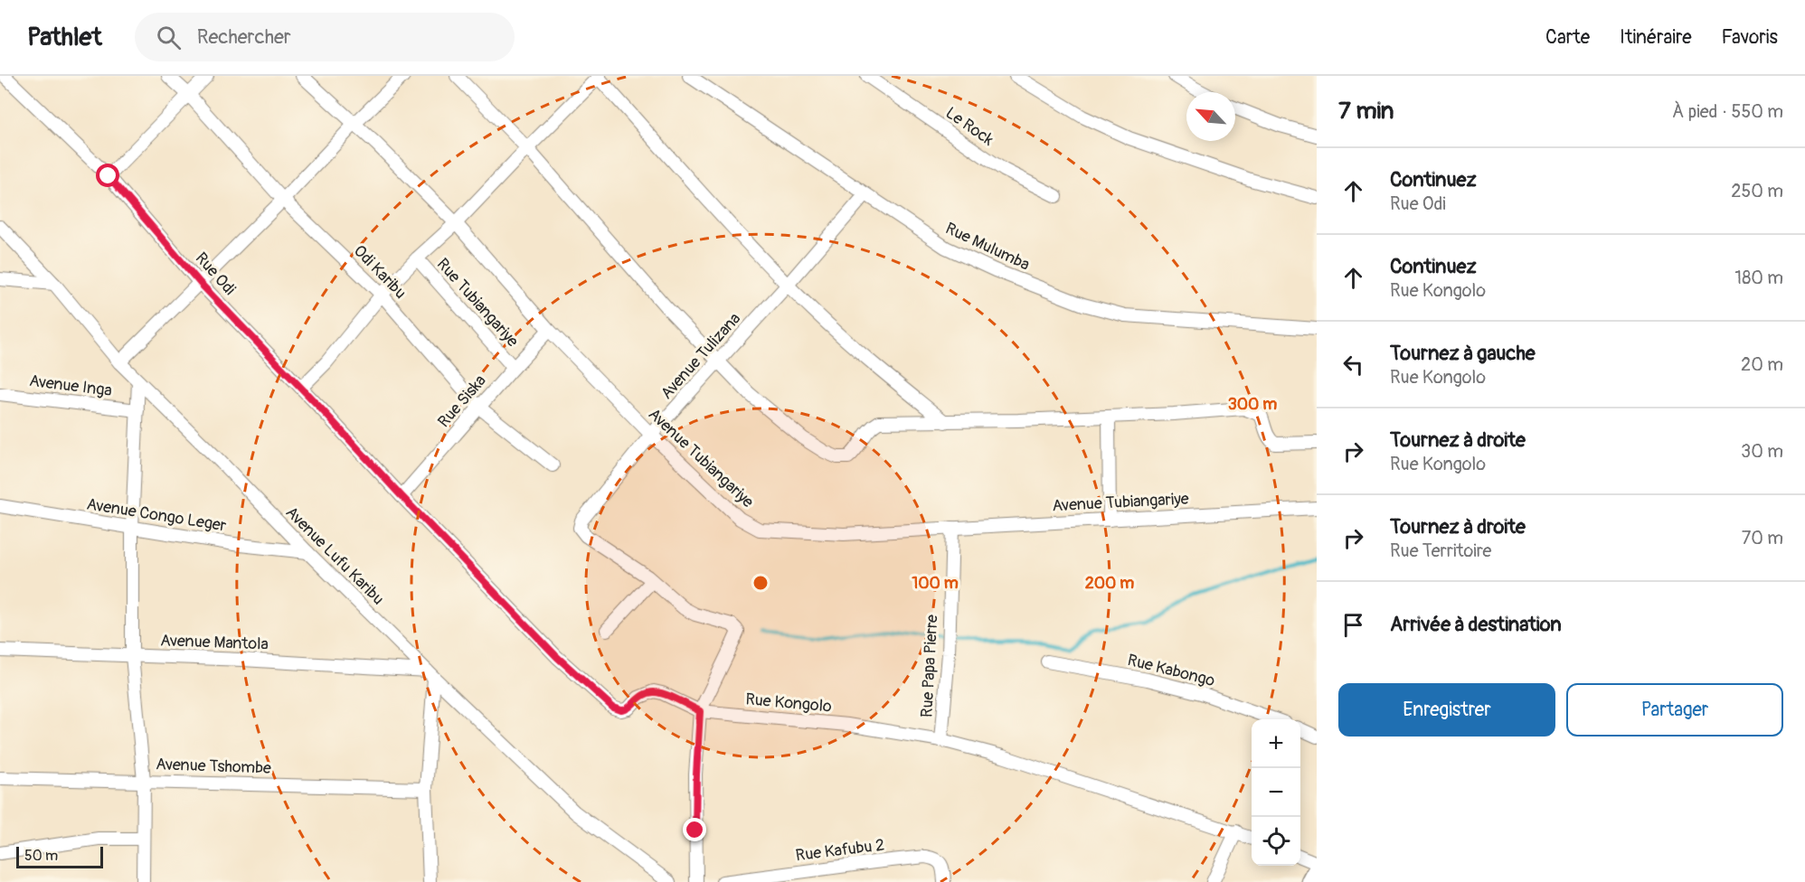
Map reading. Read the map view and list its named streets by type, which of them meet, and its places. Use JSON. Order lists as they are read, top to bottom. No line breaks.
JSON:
{"streets":{"street":["Le Rock","Rue Mulumba","Odi Karibu","Rue Odi","Rue Tubiangariye","Avenue Tulizana","Avenue Inga","Rue Siska","Avenue Tubiangariye","Avenue Congo Leger","Avenue Lufu Karibu","Avenue Mantola","Rue Papa Pierre","Rue Kabongo","Rue Kongolo","Avenue Tshombe","Rue Kafubu 2"]},"crossings":[["Rue Mulumba","Avenue Tulizana"],["Odi Karibu","Rue Siska"],["Rue Odi","Rue Siska"],["Rue Odi","Rue Kongolo"],["Rue Tubiangariye","Rue Siska"],["Avenue Tulizana","Avenue Tubiangariye"],["Avenue Tulizana","Rue Kongolo"],["Rue Siska","Avenue Tubiangariye"],["Rue Siska","Rue Kongolo"],["Avenue Tubiangariye","Rue Papa Pierre"],["Avenue Congo Leger","Avenue Lufu Karibu"],["Avenue Lufu Karibu","Avenue Mantola"],["Rue Papa Pierre","Rue Kongolo"]],"scale_bar":"50 m","north":"top left","page":{"header":"Pathlet","search":"Rechercher","nav":["Carte","Itinéraire","Favoris"],"heading":["7 min","À pied · 550 m"],"list":[["Continuez","Rue Odi","250 m"],["Continuez","Rue Kongolo","180 m"],["Tournez à gauche","Rue Kongolo","20 m"],["Tournez à droite","Rue Kongolo","30 m"],["Tournez à droite","Rue Territoire","70 m"],"Arrivée à destination"],"buttons":["Enregistrer","Partager"],"map_buttons":["+","−"],"scale":"50 m"},"rings":["300 m","100 m","200 m"]}
